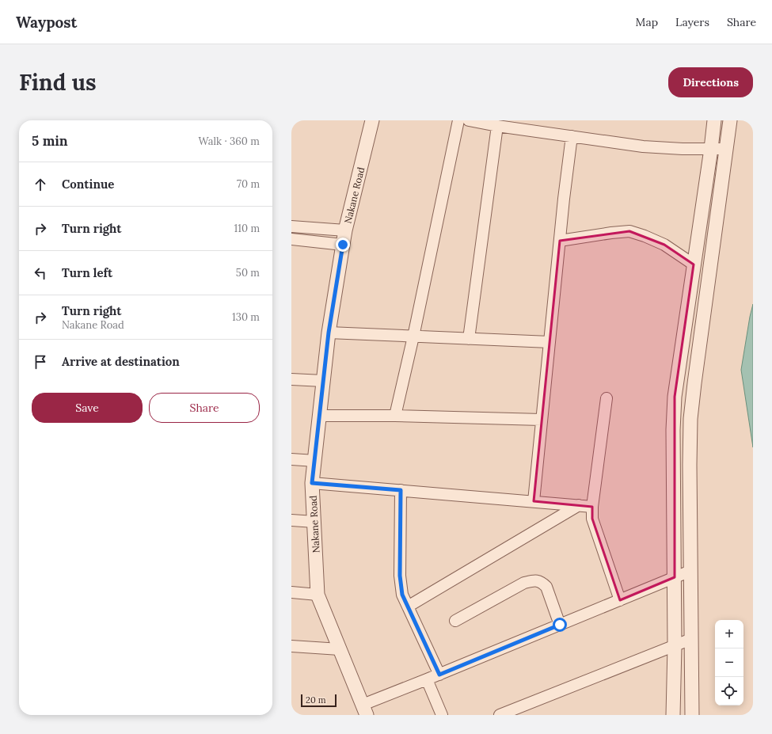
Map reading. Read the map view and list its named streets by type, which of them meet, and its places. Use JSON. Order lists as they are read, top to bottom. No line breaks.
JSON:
{"streets":{"street":["Nakane Road"]},"scale_bar":"20 m","page":{"header":"Waypost","nav":["Map","Layers","Share"],"buttons":["Directions",["Save","Share"]],"title":"Find us","heading":["5 min","Walk · 360 m"],"list":[["Continue","70 m"],["Turn right","110 m"],["Turn left","50 m"],["Turn right","Nakane Road","130 m"],"Arrive at destination"],"map_buttons":["+","−"],"scale":"20 m"}}
